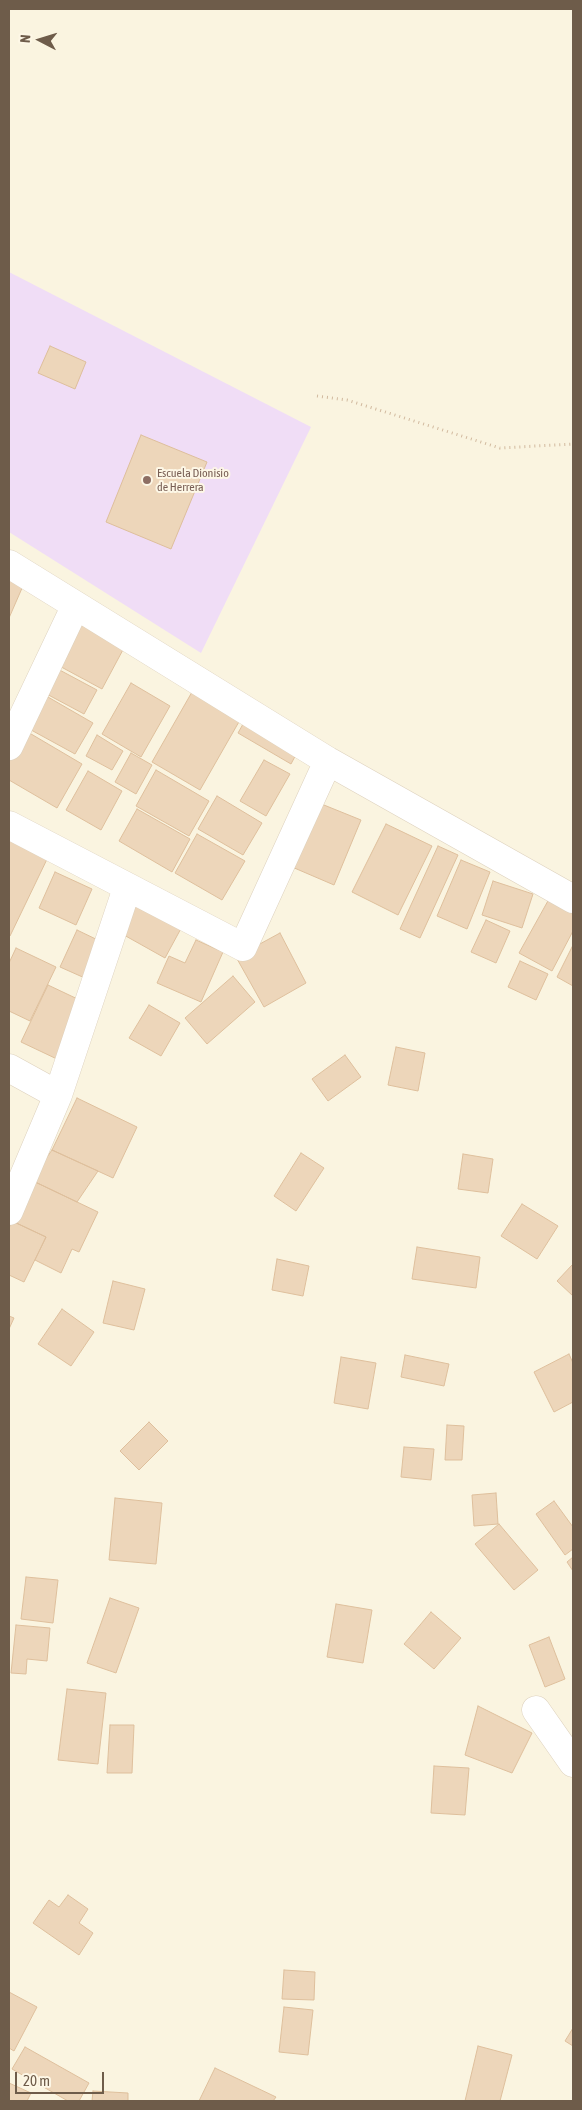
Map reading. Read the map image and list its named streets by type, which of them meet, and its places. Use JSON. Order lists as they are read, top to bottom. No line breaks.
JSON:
{"places":["Escuela Dionisio de Herrera"],"scale_bar":"20 m","north":"left"}
